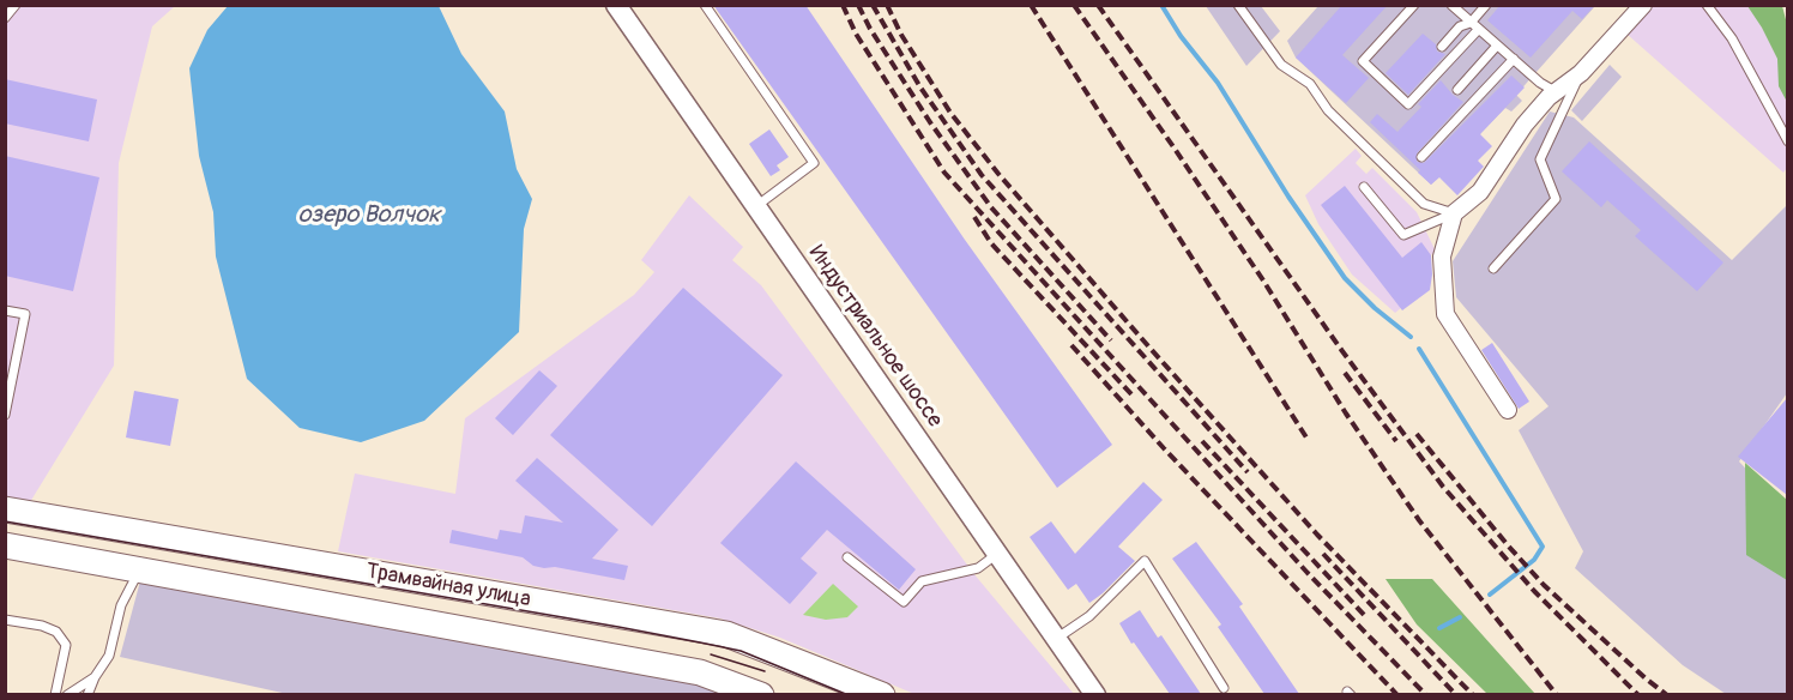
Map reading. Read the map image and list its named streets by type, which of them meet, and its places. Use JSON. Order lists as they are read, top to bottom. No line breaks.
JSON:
{"streets":{"main road":["Трамвайная улица"],"street":["Индустриальное шоссе"]},"water":["озеро Волчок"]}
